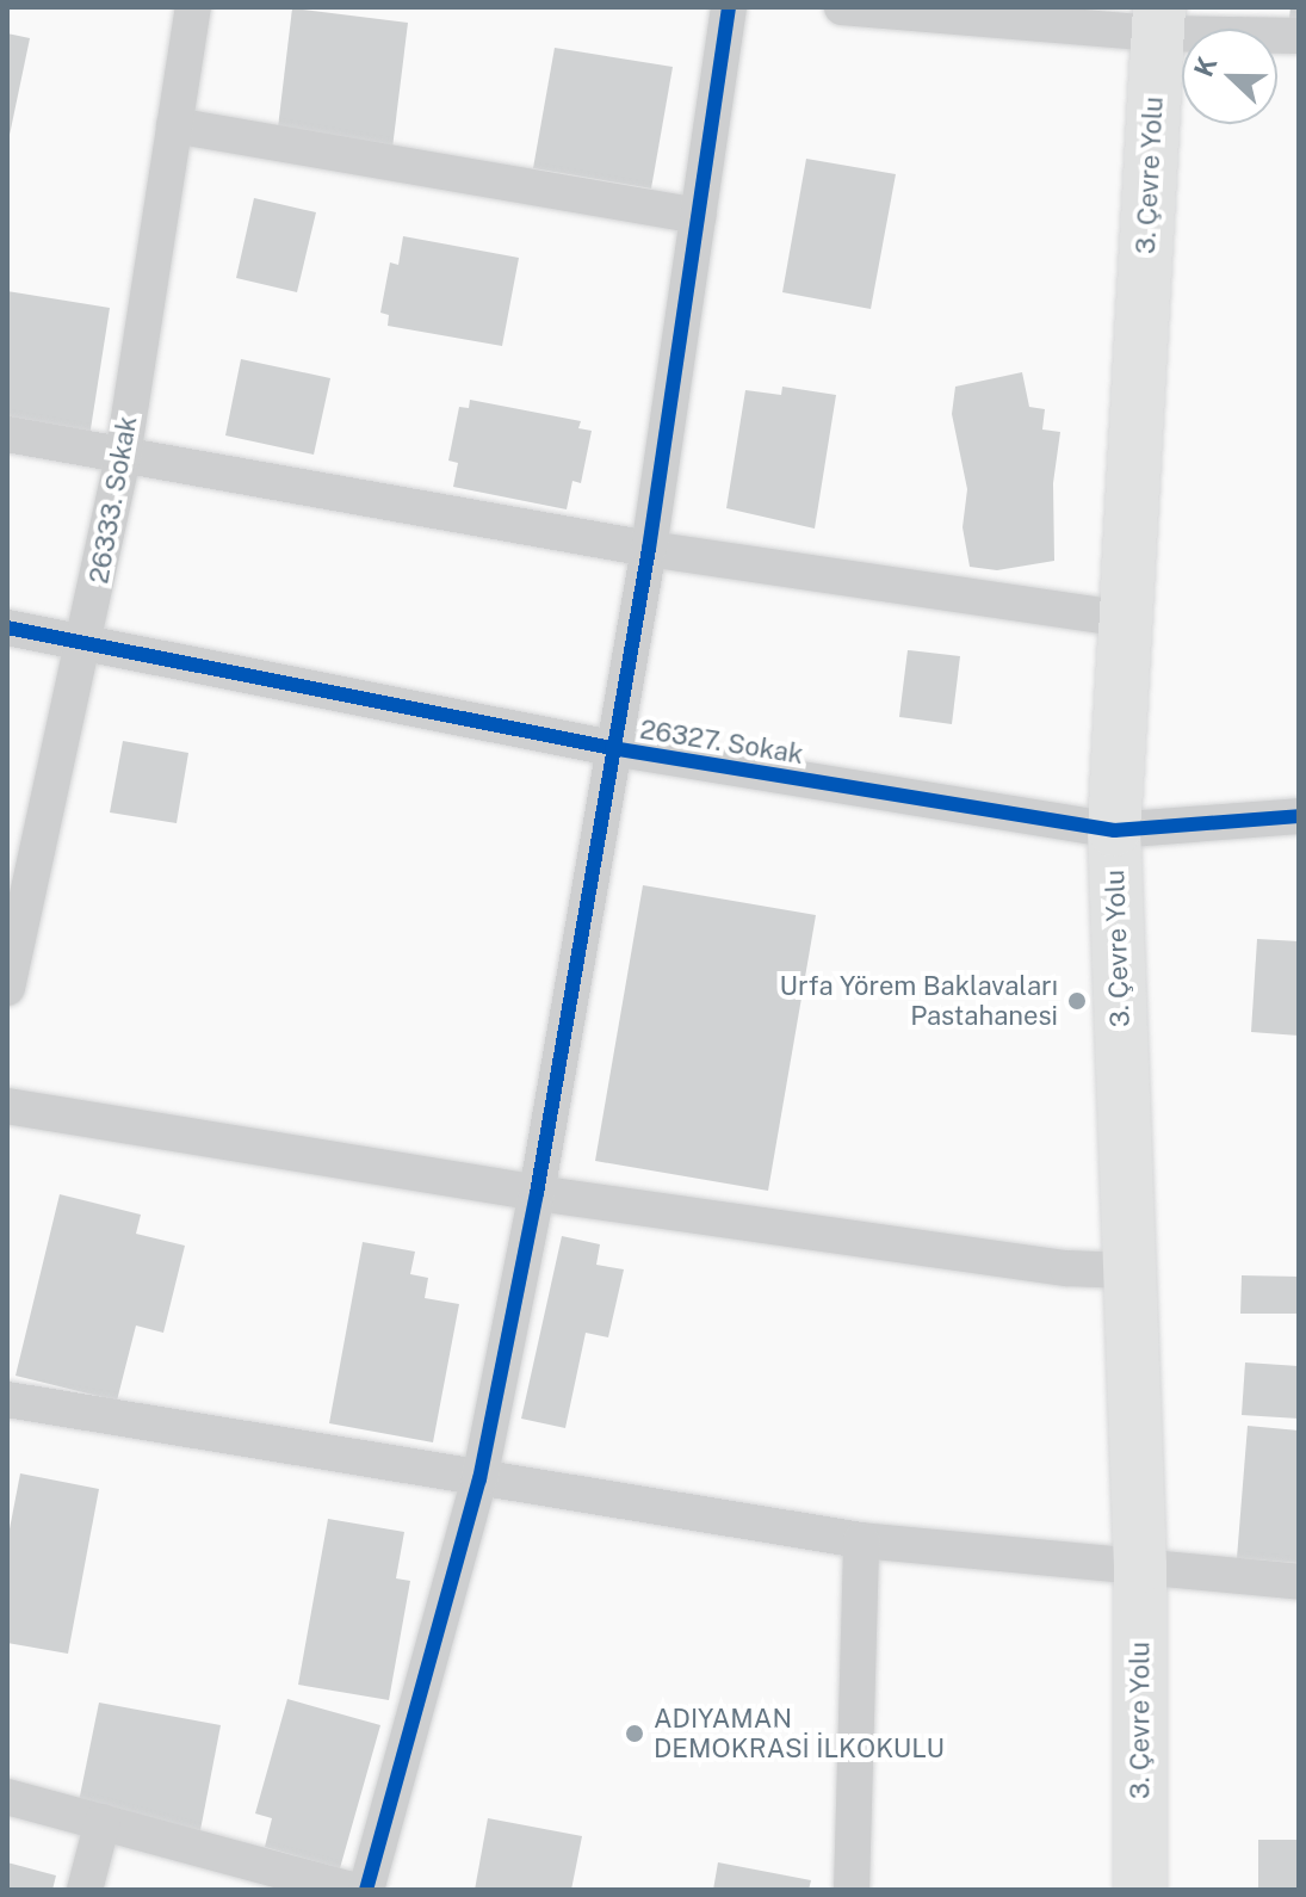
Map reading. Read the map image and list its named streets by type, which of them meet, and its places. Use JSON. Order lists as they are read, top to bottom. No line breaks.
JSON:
{"streets":{"main road":["3. Çevre Yolu"],"street":["26333. Sokak","26327. Sokak"]},"crossings":[["3. Çevre Yolu","26327. Sokak"],["26333. Sokak","26327. Sokak"]],"places":["Urfa Yörem Baklavaları Pastahanesi","ADIYAMAN DEMOKRASİ İLKOKULU"],"north":"left"}
